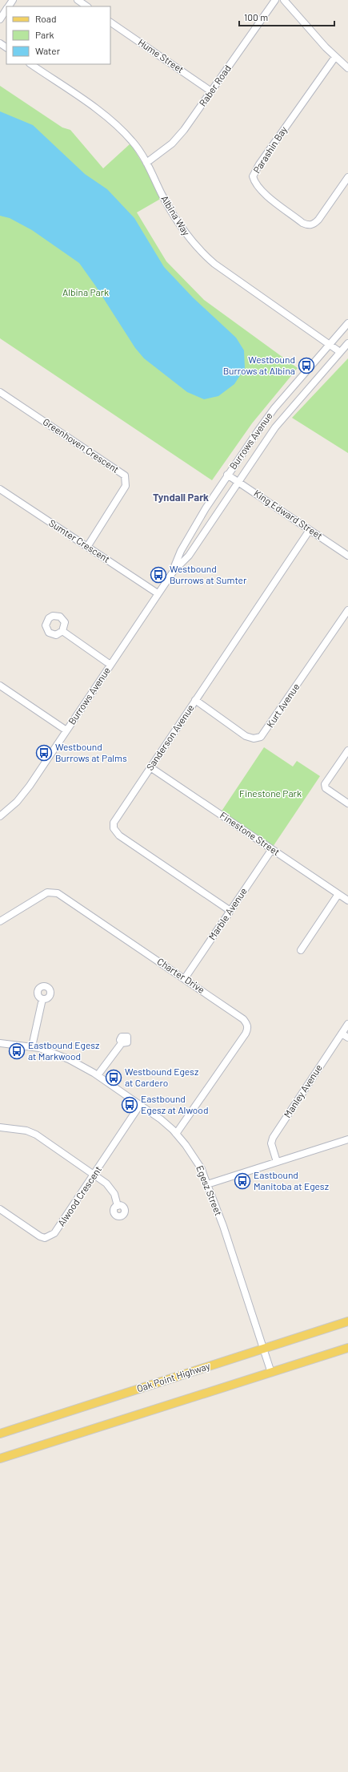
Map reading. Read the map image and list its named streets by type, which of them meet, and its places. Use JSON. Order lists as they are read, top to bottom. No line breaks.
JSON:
{"streets":{"main road":["Oak Point Highway"],"street":["Hume Street","Raber Road","Parashin Bay","Albina Way","Burrows Avenue","Greenhoven Crescent","King Edward Street","Sumter Crescent","Kurt Avenue","Sanderson Avenue","Finestone Street","Marble Avenue","Charter Drive","Manley Avenue","Egesz Street","Alwood Crescent"]},"crossings":[["Hume Street","Raber Road"],["Raber Road","Albina Way"],["Albina Way","Burrows Avenue"],["Burrows Avenue","King Edward Street"],["Burrows Avenue","Sumter Crescent"],["Greenhoven Crescent","Sumter Crescent"],["King Edward Street","Sanderson Avenue"],["Kurt Avenue","Sanderson Avenue"],["Sanderson Avenue","Finestone Street"],["Sanderson Avenue","Marble Avenue"],["Finestone Street","Marble Avenue"],["Marble Avenue","Charter Drive"],["Charter Drive","Egesz Street"],["Egesz Street","Alwood Crescent"],["Egesz Street","Oak Point Highway"]],"districts":["Tyndall Park"],"parks":["Albina Park","Finestone Park"],"places":{"bus stop":["Westbound Burrows at Albina","Westbound Burrows at Sumter","Westbound Burrows at Palms","Eastbound Egesz at Markwood","Westbound Egesz at Cardero","Eastbound Egesz at Alwood","Eastbound Manitoba at Egesz"]},"legend":["Road","Park","Water"],"scale_bar":"100 m"}
